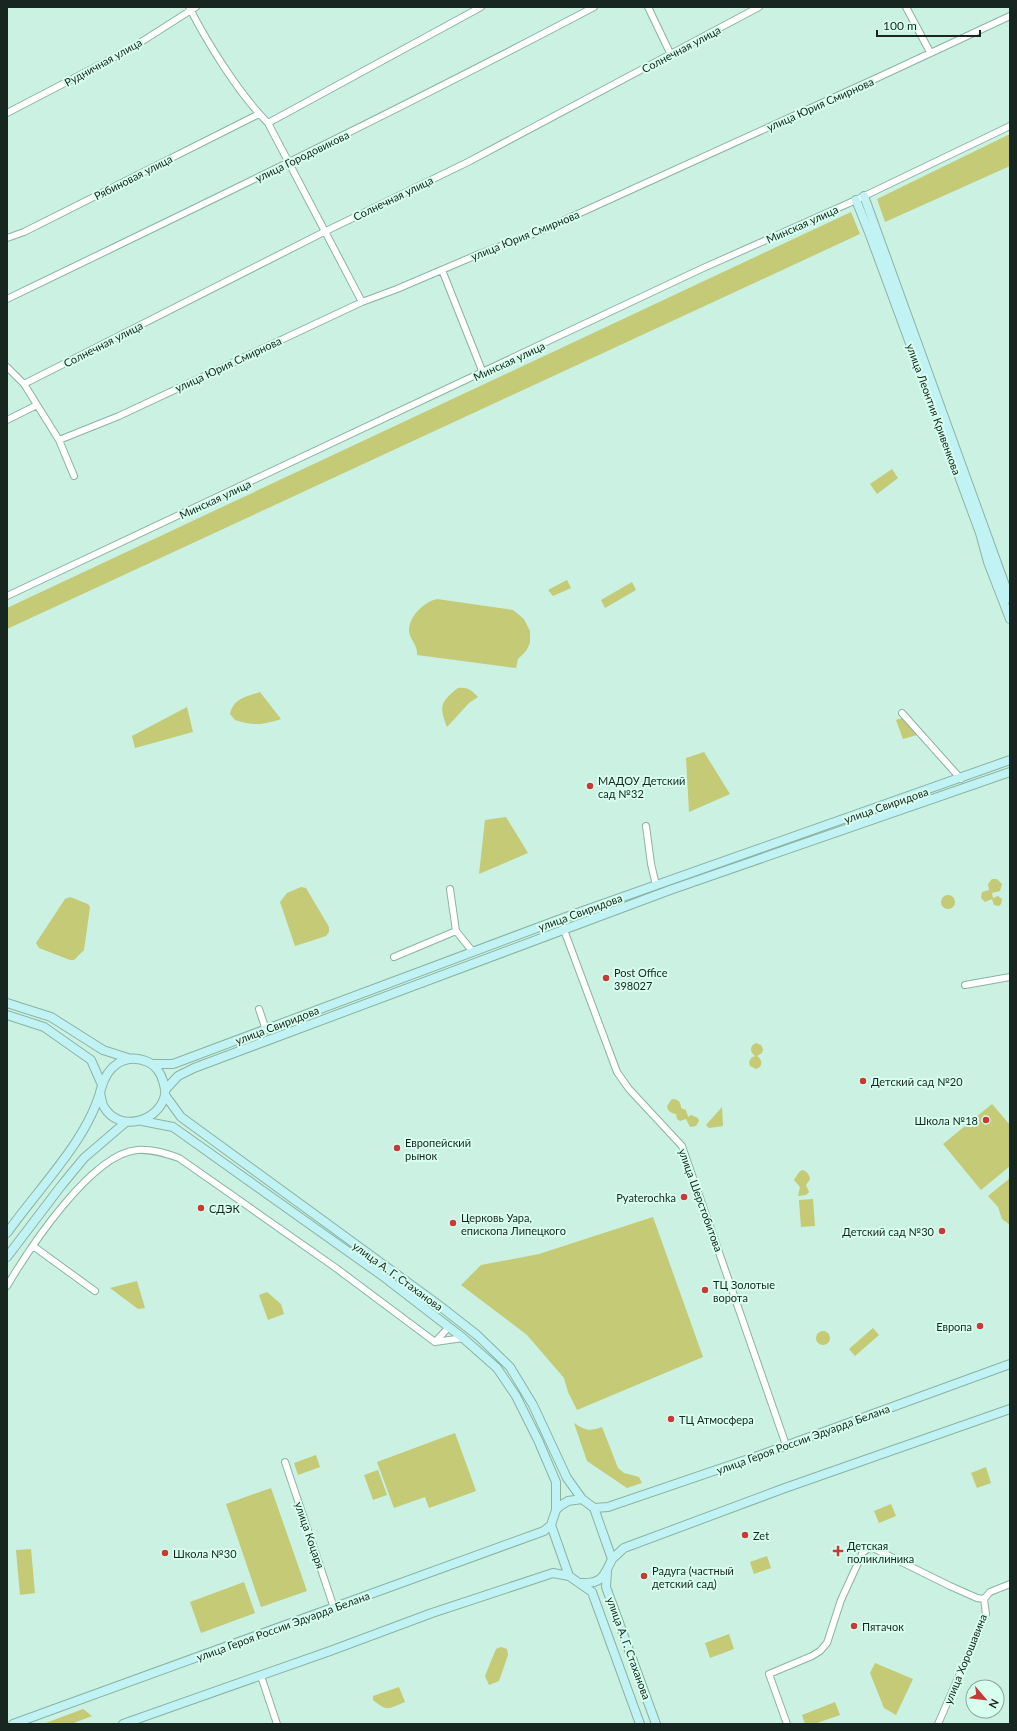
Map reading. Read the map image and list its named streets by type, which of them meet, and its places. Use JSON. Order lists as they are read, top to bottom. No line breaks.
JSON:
{"streets":{"street":["Солнечная улица","Рудничная улица","улица Юрия Смирнова","улица Городовикова","Рябиновая улица","Минская улица","улица Леонтия Кривенкова","улица Свиридова","улица Шерстобитова","улица А. Г. Стаханова","улица Героя России Эдуарда Белана","улица Коцаря","улица Хорошавина"]},"crossings":[["Минская улица","улица Леонтия Кривенкова"],["улица Свиридова","улица Шерстобитова"],["улица Свиридова","улица А. Г. Стаханова"],["улица Шерстобитова","улица Героя России Эдуарда Белана"],["улица А. Г. Стаханова","улица Героя России Эдуарда Белана"],["улица Героя России Эдуарда Белана","улица Коцаря"]],"places":{"other":["МАДОУ Детский сад №32","Post Office 398027","Детский сад №20","Школа №18","Европейский рынок","Pyaterochka","СДЭК","Церковь Уара, епископа Липецкого","Детский сад №30","ТЦ Золотые ворота","Европа","ТЦ Атмосфера","Zet","Школа №30","Радуга (частный детский сад)","Пятачок"],"health":["Детская поликлиника"]},"scale_bar":"100 m","north":"bottom right"}
